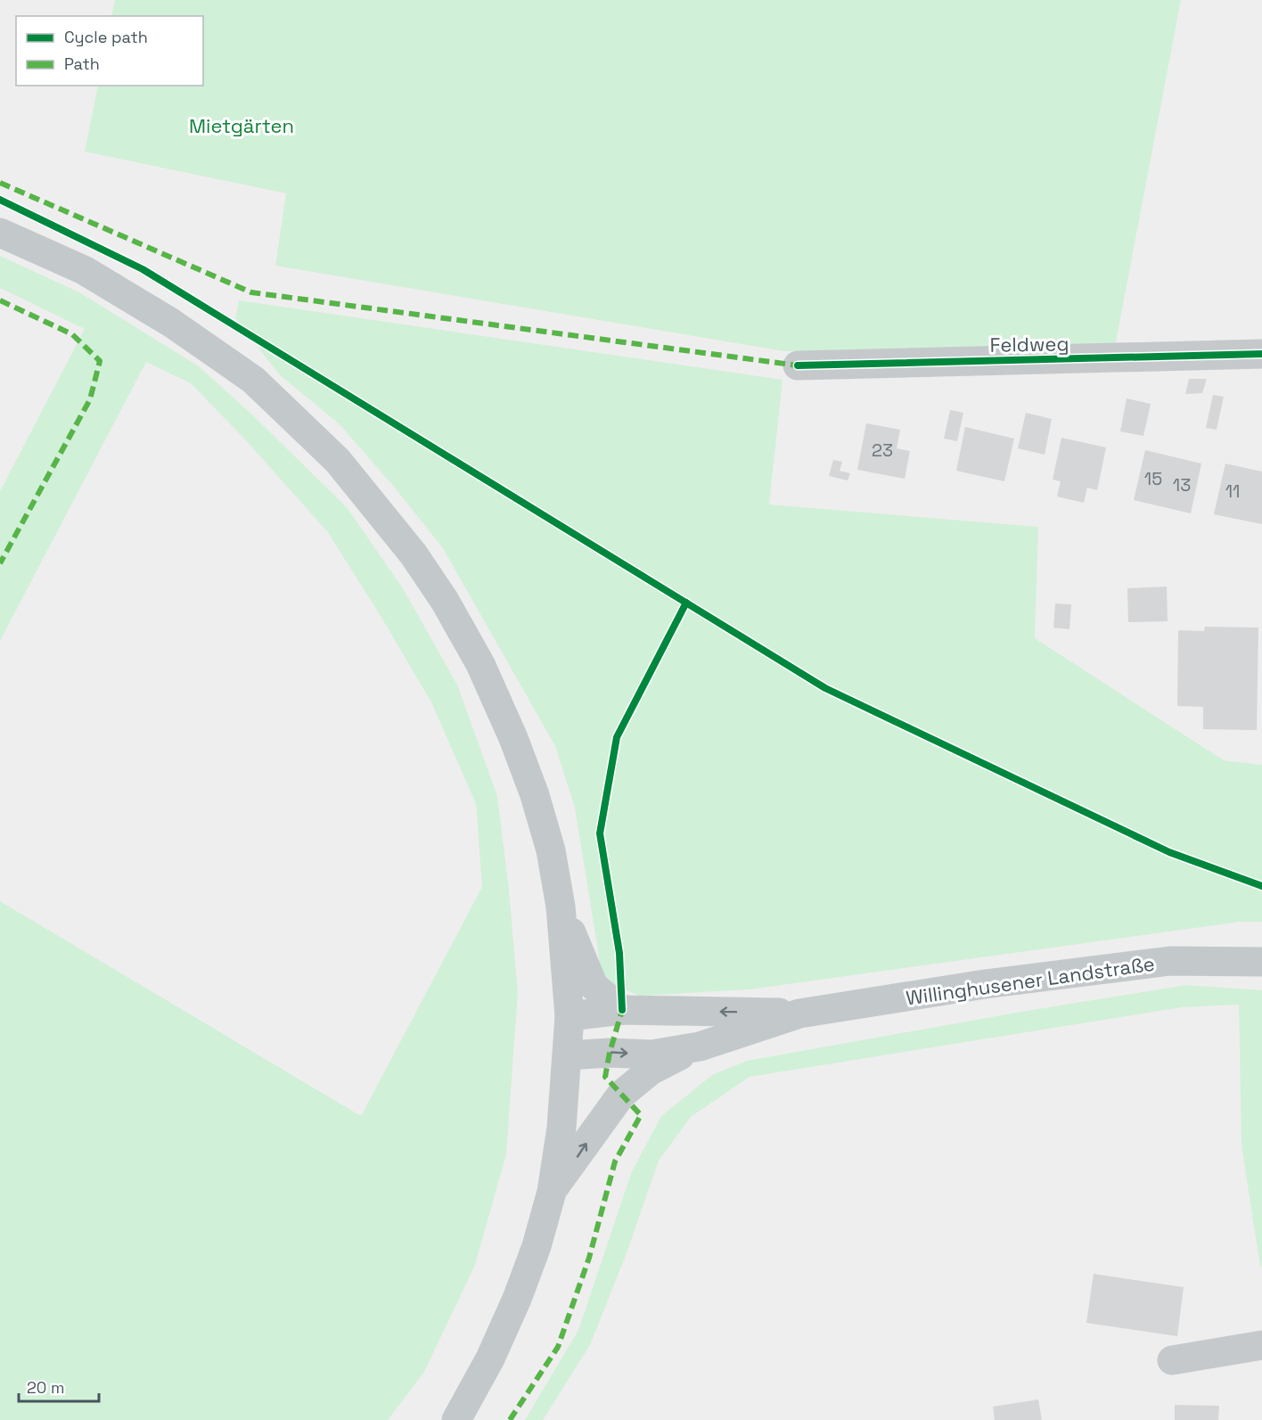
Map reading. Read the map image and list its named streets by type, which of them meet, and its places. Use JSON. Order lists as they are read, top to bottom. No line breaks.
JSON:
{"streets":{"main road":["Willinghusener Landstraße"],"street":["Feldweg"]},"parks":["Mietgärten"],"house_numbers":["23","15","13","11"],"legend":["Cycle path","Path"],"scale_bar":"20 m"}
